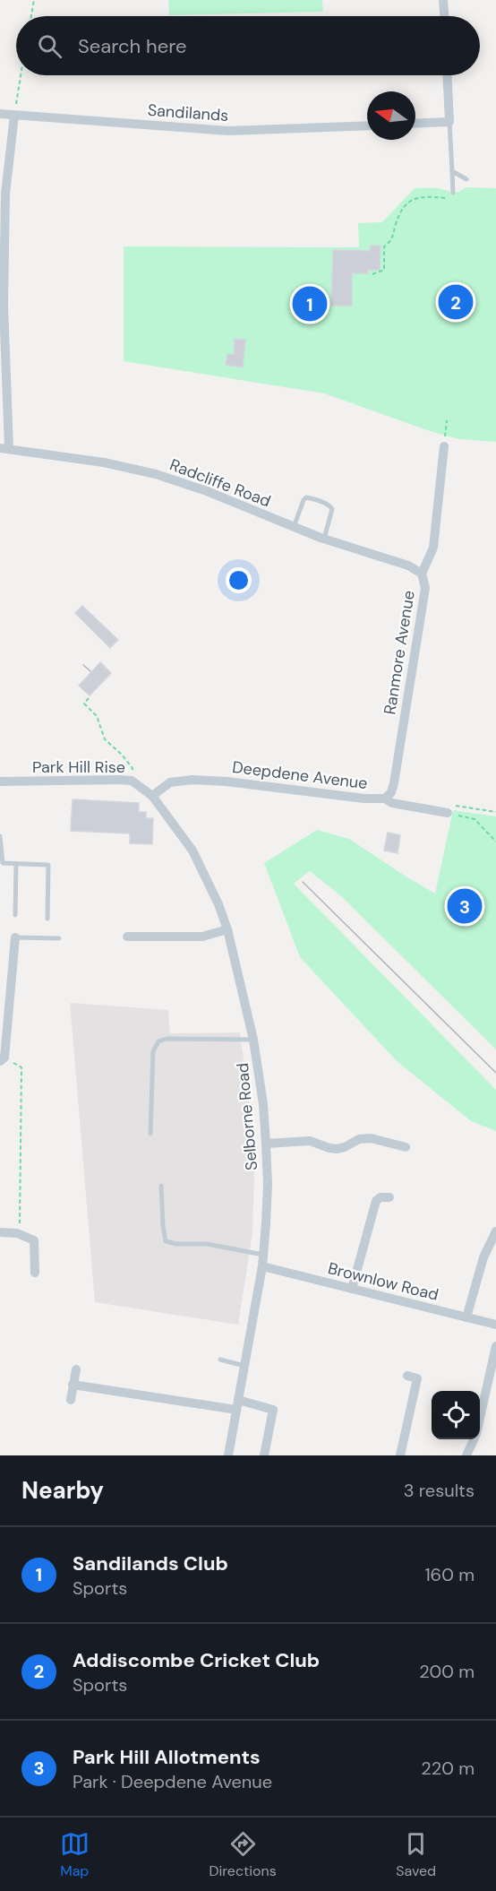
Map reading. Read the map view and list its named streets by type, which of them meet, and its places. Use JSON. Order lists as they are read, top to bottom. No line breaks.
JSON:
{"streets":{"street":["Sandilands","Radcliffe Road","Ranmore Avenue","Park Hill Rise","Deepdene Avenue","Selborne Road","Brownlow Road"]},"crossings":[["Radcliffe Road","Ranmore Avenue"],["Ranmore Avenue","Deepdene Avenue"],["Park Hill Rise","Deepdene Avenue"],["Park Hill Rise","Selborne Road"],["Deepdene Avenue","Selborne Road"],["Selborne Road","Brownlow Road"]],"north":"left","page":{"search":"Search here","pins":["2","1","3"],"heading":["Nearby","3 results"],"list":[{"mark":"1","name":"Sandilands Club","note":"Sports","value":"160 m"},{"mark":"2","name":"Addiscombe Cricket Club","note":"Sports","value":"200 m"},{"mark":"3","name":"Park Hill Allotments","note":"Park · Deepdene Avenue","value":"220 m"}],"nav":["Map","Directions","Saved"]}}
